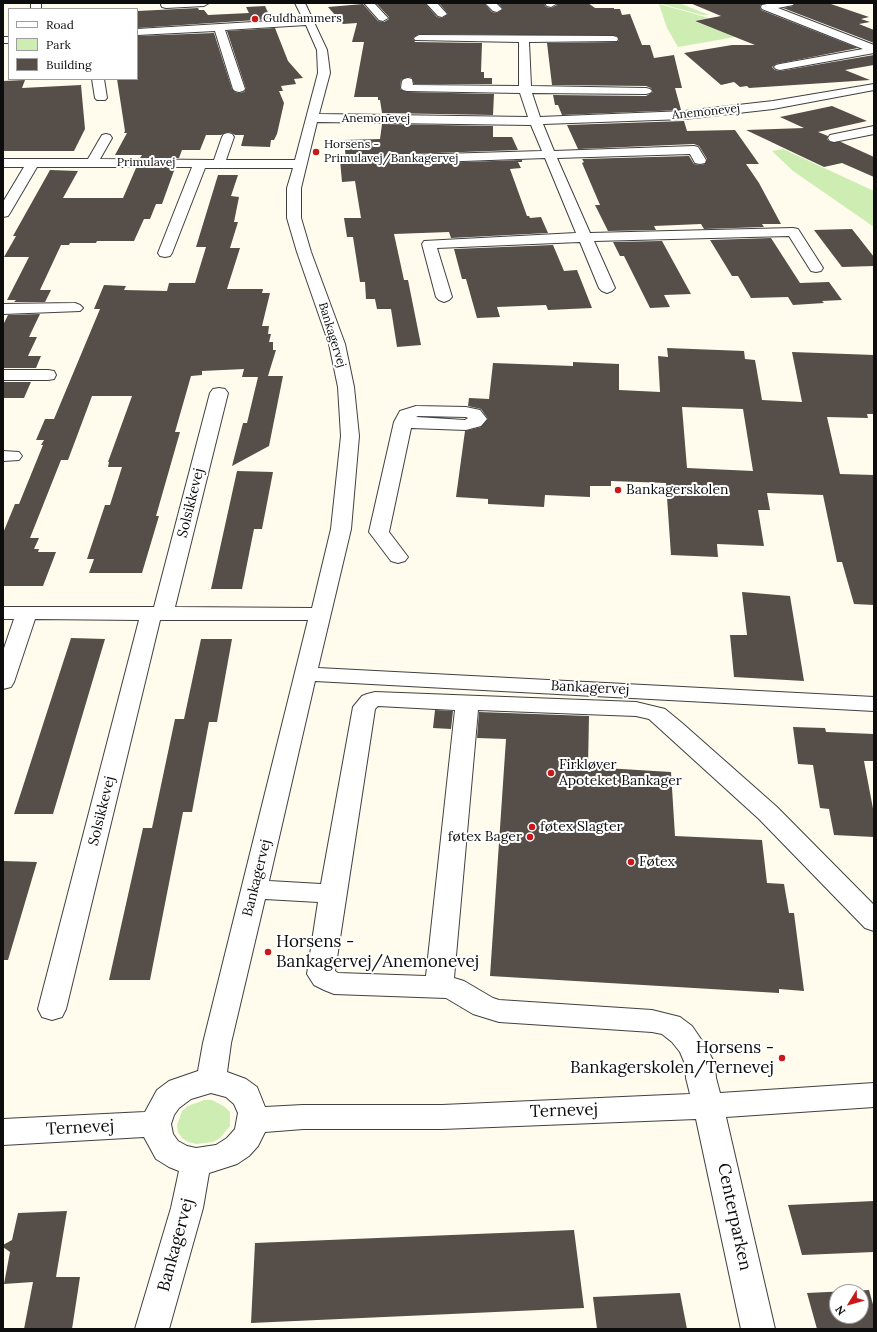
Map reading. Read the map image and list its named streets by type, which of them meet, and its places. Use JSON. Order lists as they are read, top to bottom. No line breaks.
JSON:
{"streets":{"street":["Anemonevej","Primulavej","Bankagervej","Solsikkevej","Ternevej","Centerparken"]},"crossings":[["Anemonevej","Bankagervej"],["Primulavej","Bankagervej"],["Bankagervej","Ternevej"],["Ternevej","Centerparken"]],"places":["Guldhammers","Horsens - Primulavej/Bankagervej","Bankagerskolen","Firkløver Apoteket Bankager","føtex Slagter","føtex Bager","Føtex","Horsens - Bankagervej/Anemonevej","Horsens - Bankagerskolen/Ternevej"],"legend":["Road","Park","Building"],"north":"bottom left"}
